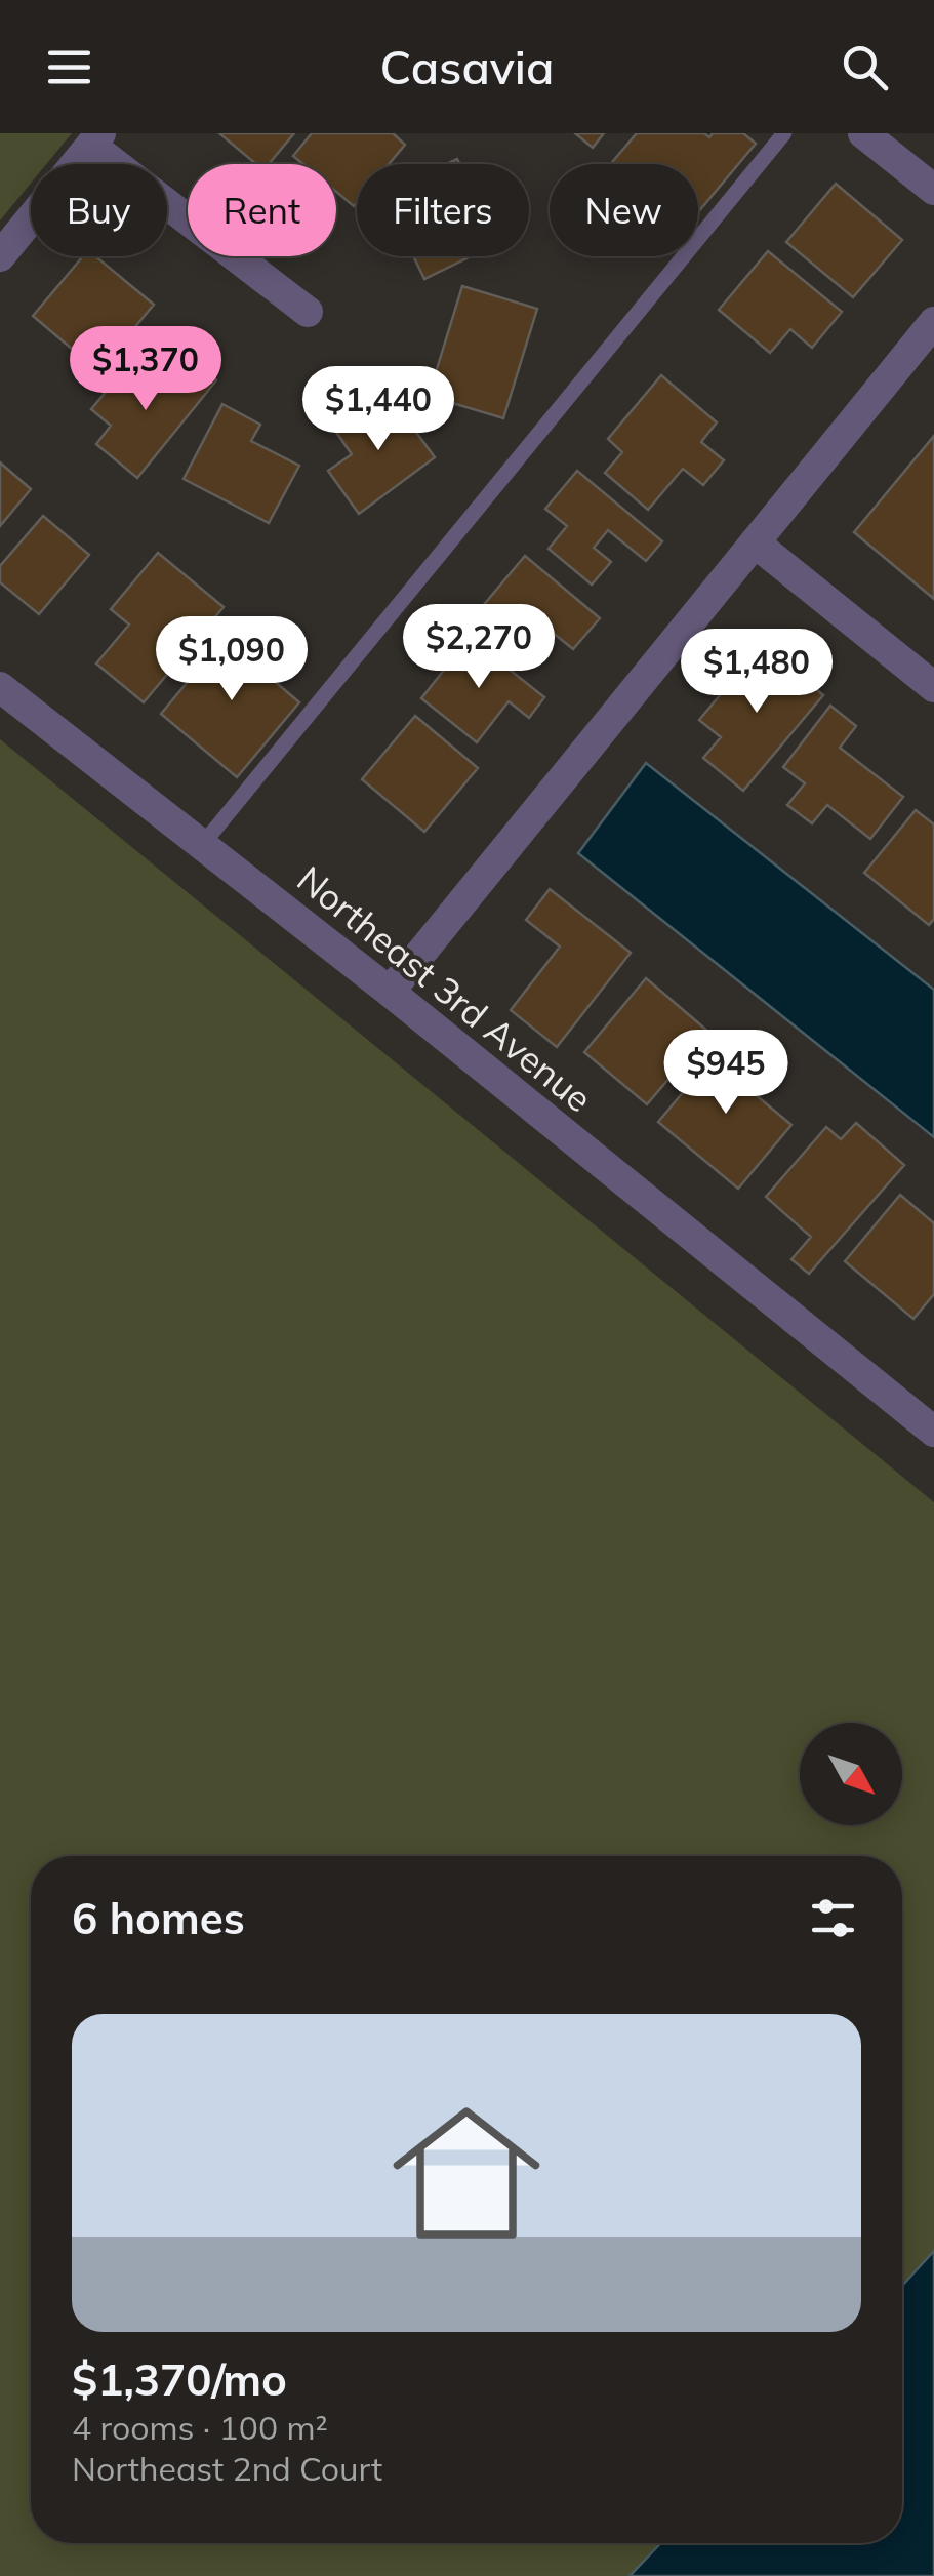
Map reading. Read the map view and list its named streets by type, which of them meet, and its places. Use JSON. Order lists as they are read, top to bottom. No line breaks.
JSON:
{"streets":{"street":["Northeast 3rd Avenue"]},"north":"bottom right","page":{"header":"Casavia","chip":["Buy","Rent","Filters","New"],"price":["$1,370","$1,440","$2,270","$1,090","$1,480","$945"],"heading":"6 homes","list":[{"name":"$1,370/mo","note":"4 rooms · 100 m² · Northeast 2nd Court"}]}}
